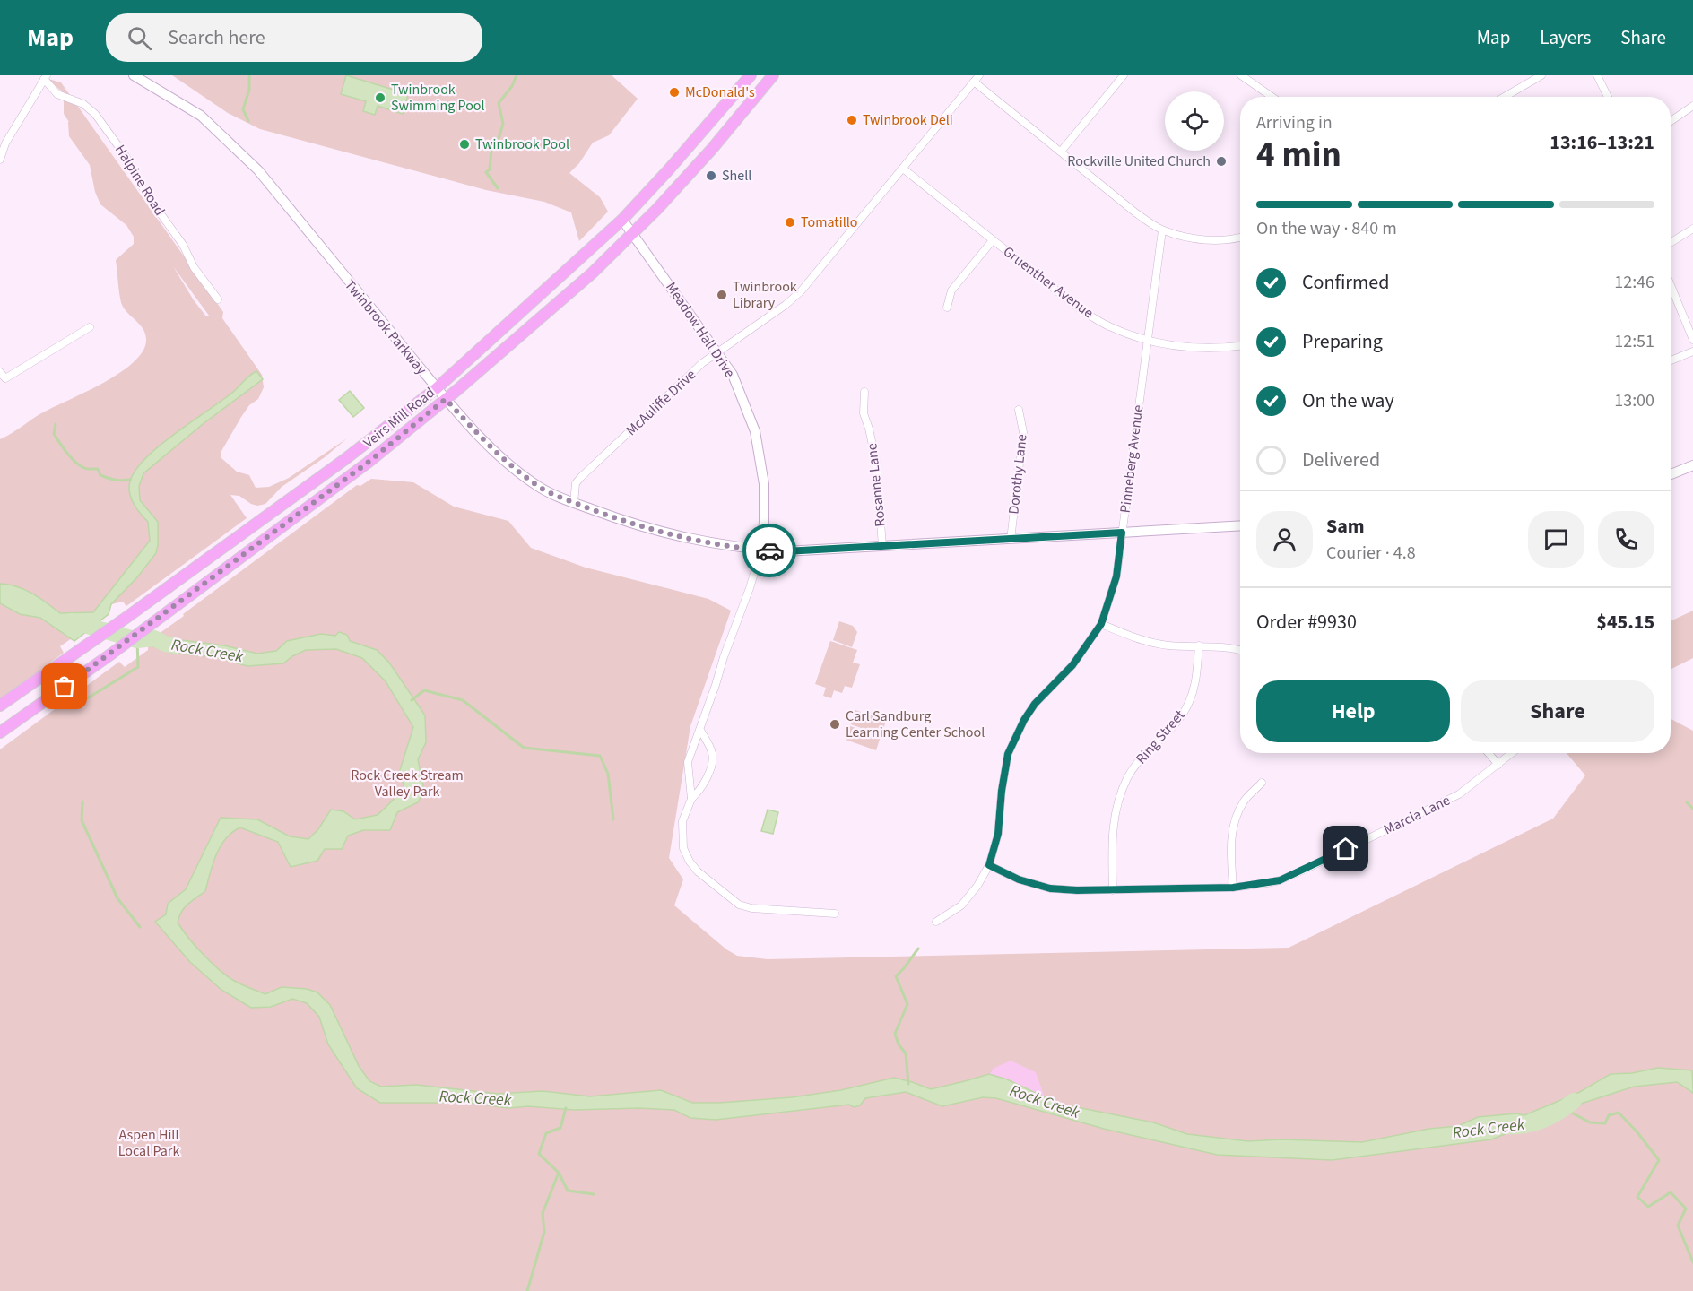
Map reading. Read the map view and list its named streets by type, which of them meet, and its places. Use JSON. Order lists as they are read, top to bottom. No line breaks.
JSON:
{"streets":{"main road":["Veirs Mill Road"],"street":["Halpine Road","Gruenther Avenue","Twinbrook Parkway","Meadow Hall Drive","McAuliffe Drive","Pinneberg Avenue","Dorothy Lane","Rosanne Lane","Ring Street","Marcia Lane"]},"crossings":[["Gruenther Avenue","McAuliffe Drive"],["Gruenther Avenue","Pinneberg Avenue"],["Twinbrook Parkway","Meadow Hall Drive"],["Twinbrook Parkway","McAuliffe Drive"],["Twinbrook Parkway","Veirs Mill Road"],["Twinbrook Parkway","Pinneberg Avenue"],["Twinbrook Parkway","Dorothy Lane"],["Twinbrook Parkway","Rosanne Lane"],["Meadow Hall Drive","McAuliffe Drive"],["Meadow Hall Drive","Veirs Mill Road"],["Pinneberg Avenue","Marcia Lane"],["Ring Street","Marcia Lane"]],"water":["Rock Creek"],"parks":["Rock Creek Stream Valley Park","Aspen Hill Local Park"],"places":["McDonald's","Twinbrook Swimming Pool","Twinbrook Deli","Twinbrook Pool","Rockville United Church","Shell","Tomatillo","Twinbrook Library","Carl Sandburg Learning Center School"],"page":{"header":"Map","search":"Search here","nav":["Map","Layers","Share"],"heading":["4 min","Arriving in","13:16–13:21"],"panel":["Sam","Courier · 4.8","Order #9930","$45.15"],"bar":"On the way · 840 m","list":[["Confirmed","12:46"],["Preparing","12:51"],["On the way","13:00"],"Delivered"],"buttons":["Help","Share"]}}
